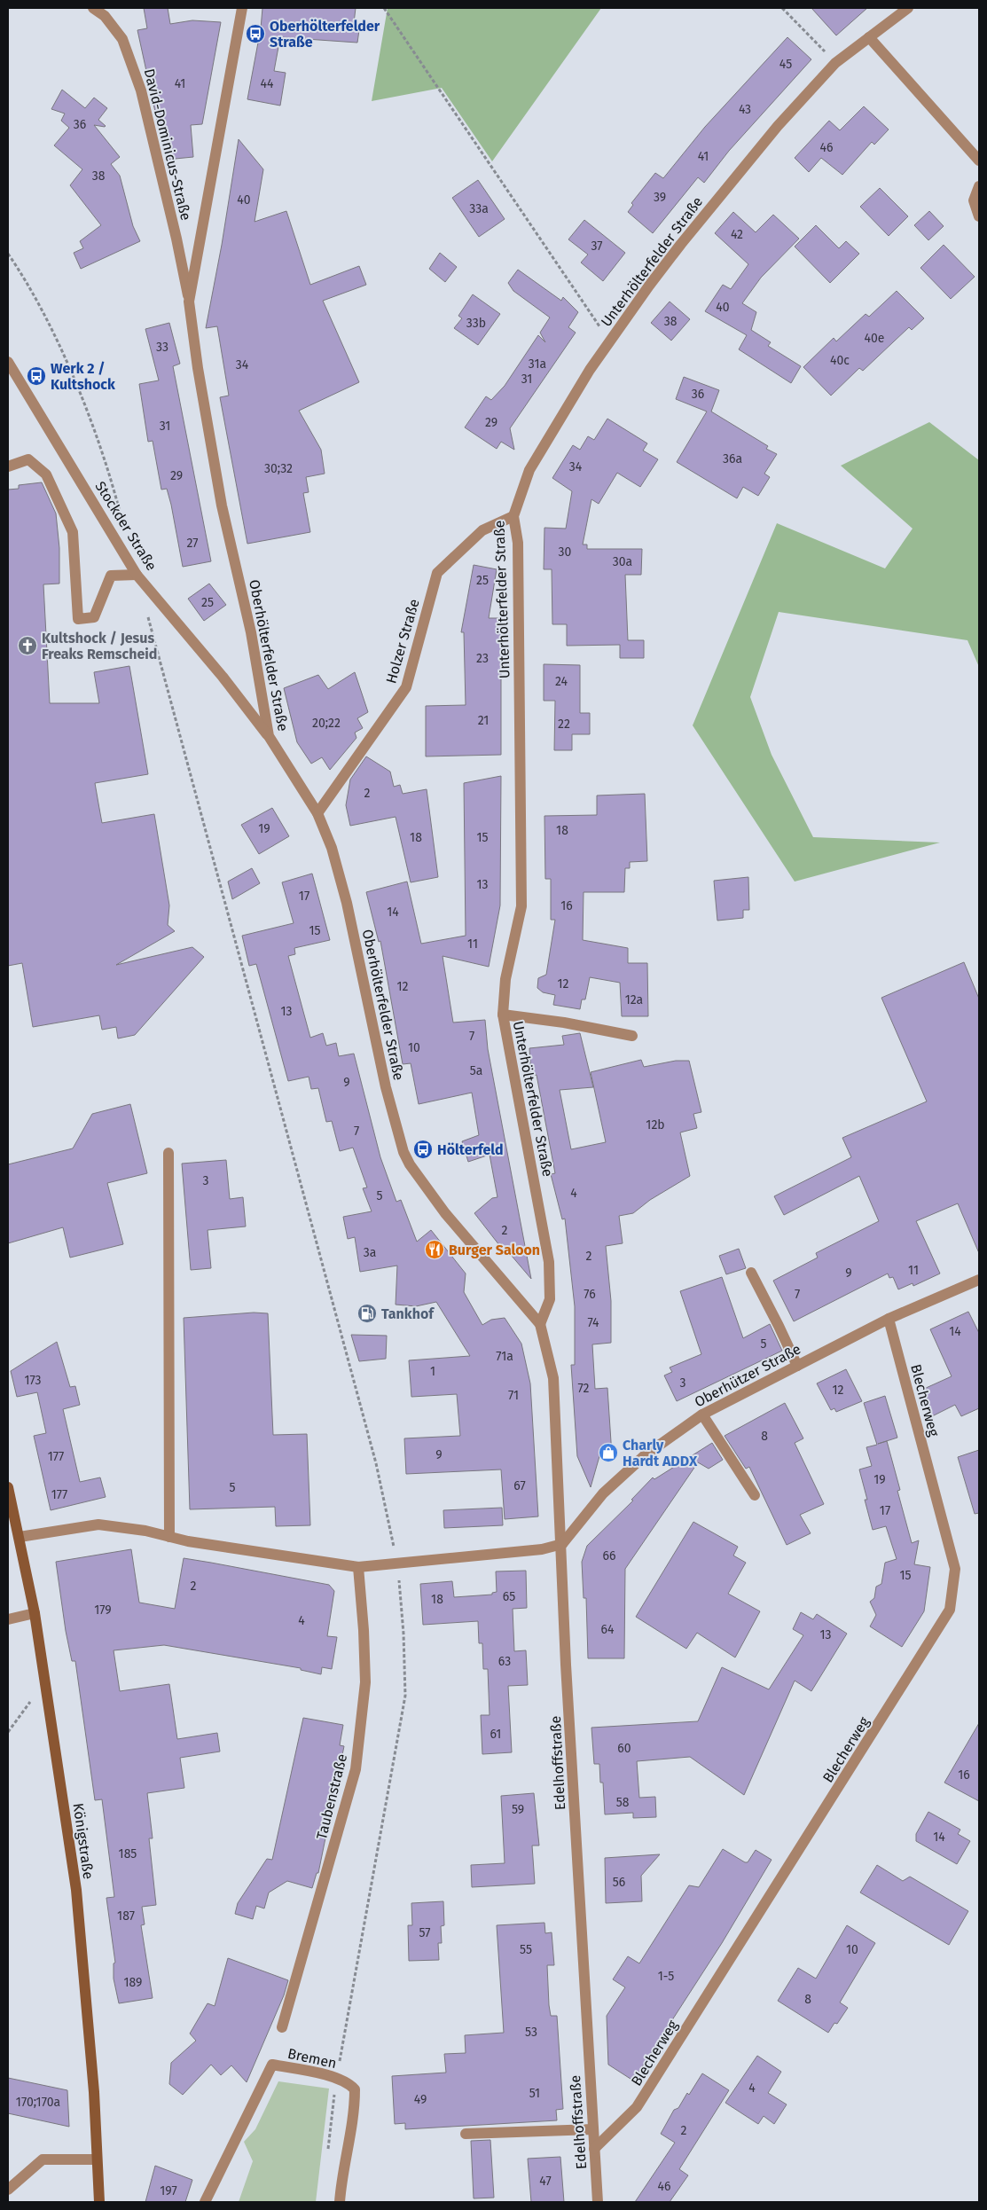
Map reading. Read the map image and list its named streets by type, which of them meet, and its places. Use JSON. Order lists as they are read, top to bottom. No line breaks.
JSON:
{"streets":{"main road":["Königstraße"],"street":["David-Dominicus-Straße","Unterhölterfelder Straße","Stockder Straße","Holzer Straße","Oberhölterfelder Straße","Oberhützer Straße","Blecherweg","Edelhoffstraße","Taubenstraße","Bremen"]},"crossings":[["David-Dominicus-Straße","Oberhölterfelder Straße"],["Unterhölterfelder Straße","Holzer Straße"],["Unterhölterfelder Straße","Oberhölterfelder Straße"],["Unterhölterfelder Straße","Edelhoffstraße"],["Stockder Straße","Oberhölterfelder Straße"],["Holzer Straße","Oberhölterfelder Straße"],["Oberhölterfelder Straße","Edelhoffstraße"],["Oberhützer Straße","Blecherweg"],["Oberhützer Straße","Edelhoffstraße"],["Blecherweg","Edelhoffstraße"]],"places":{"bus stop":["Oberhölterfelder Straße","Werk 2 / Kultshock","Hölterfeld"],"church":["Kultshock / Jesus Freaks Remscheid"],"restaurant":["Burger Saloon"],"fuel station":["Tankhof"],"shop":["Charly Hardt ADDX"]},"house_numbers":["45","41","44","43","36","46","41","38","39","40","33a","42","37","40","38","33b","40e","33","40c","31a","34","31","36","29","31","36a","34","30;32","29","27","30","30a","25","25","23","24","21","20;22","22","2","19","18","18","15","13","17","16","14","15","11","12","12","12a","13","7","10","5a","9","12b","7","3","4","5","2","3a","2","11","9","76","7","74","14","5","71a","1","173","3","72","12","71","8","9","177","19","67","5","177","17","66","15","2","65","18","179","4","64","13","63","61","60","16","58","59","14","185","56","187","57","55","10","1-5","189","8","53","4","51","49","170;170a","2","47","46","197"]}
